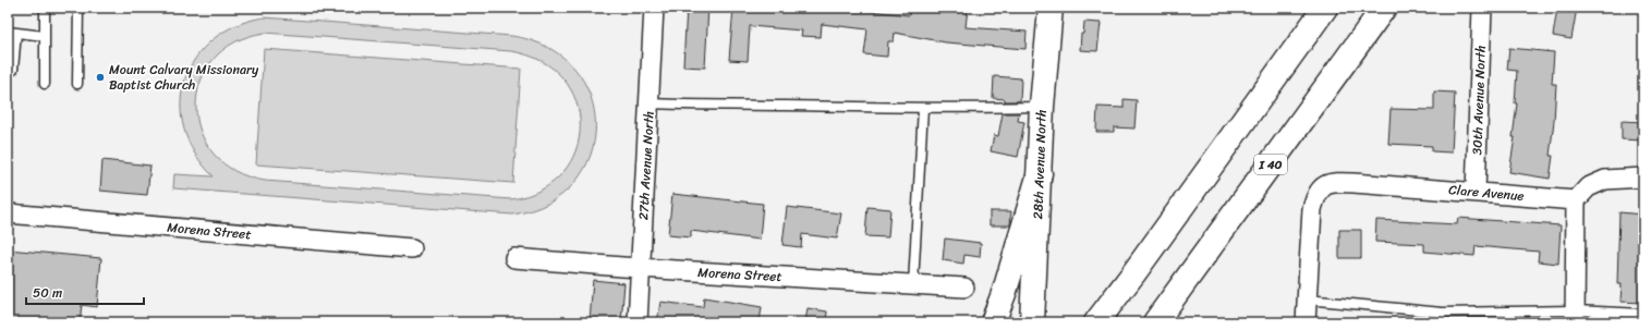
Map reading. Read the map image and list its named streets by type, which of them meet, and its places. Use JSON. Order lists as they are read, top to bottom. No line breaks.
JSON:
{"streets":{"main road":["28th Avenue North","I 40"],"street":["30th Avenue North","27th Avenue North","Clare Avenue","Morena Street"]},"crossings":[["30th Avenue North","Clare Avenue"],["27th Avenue North","Morena Street"]],"places":["Mount Calvary Missionary Baptist Church"],"scale_bar":"50 m"}
